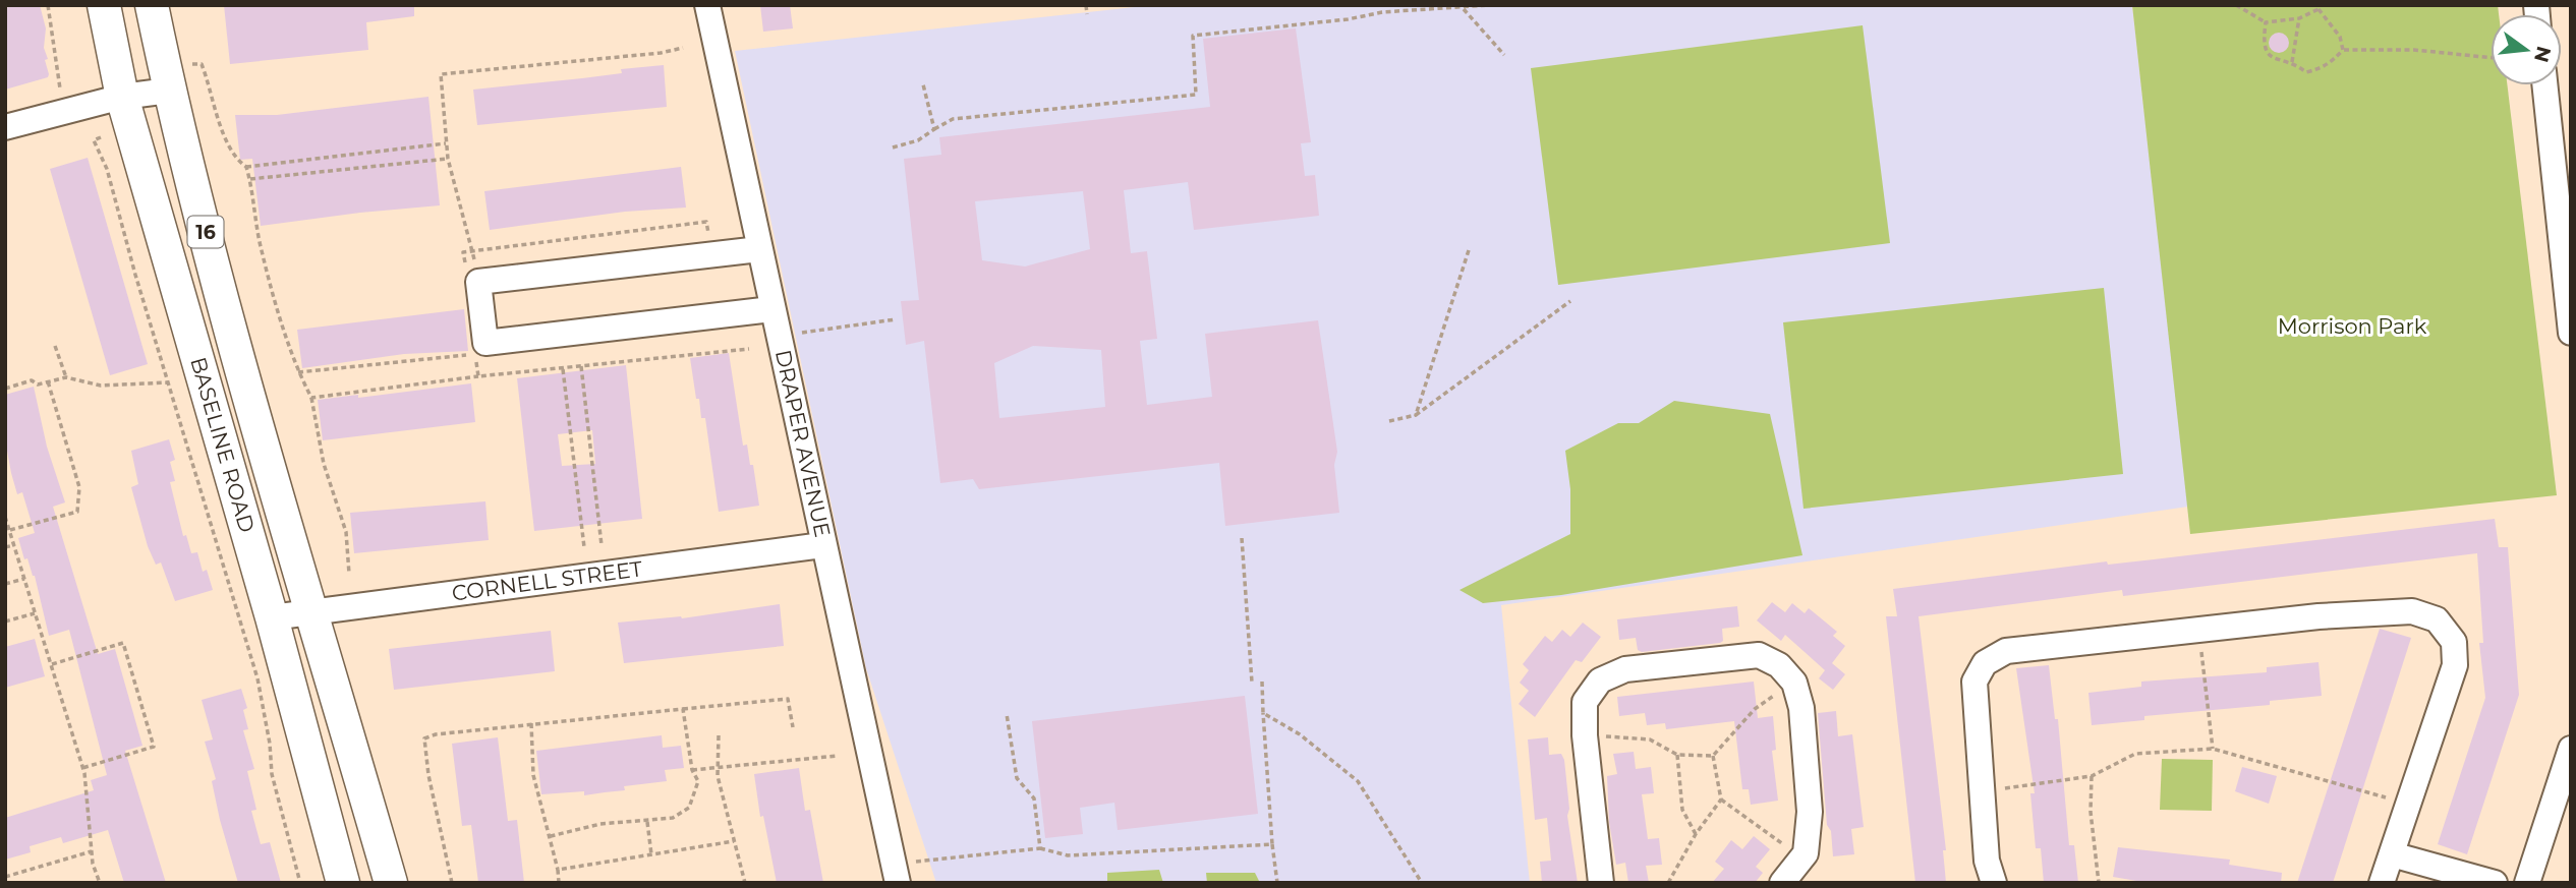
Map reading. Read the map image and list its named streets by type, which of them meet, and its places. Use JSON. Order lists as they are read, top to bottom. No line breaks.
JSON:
{"streets":{"main road":["16","BASELINE ROAD"],"street":["DRAPER AVENUE","CORNELL STREET"]},"crossings":[["BASELINE ROAD","CORNELL STREET"],["DRAPER AVENUE","CORNELL STREET"]],"parks":["Morrison Park"],"north":"right"}
